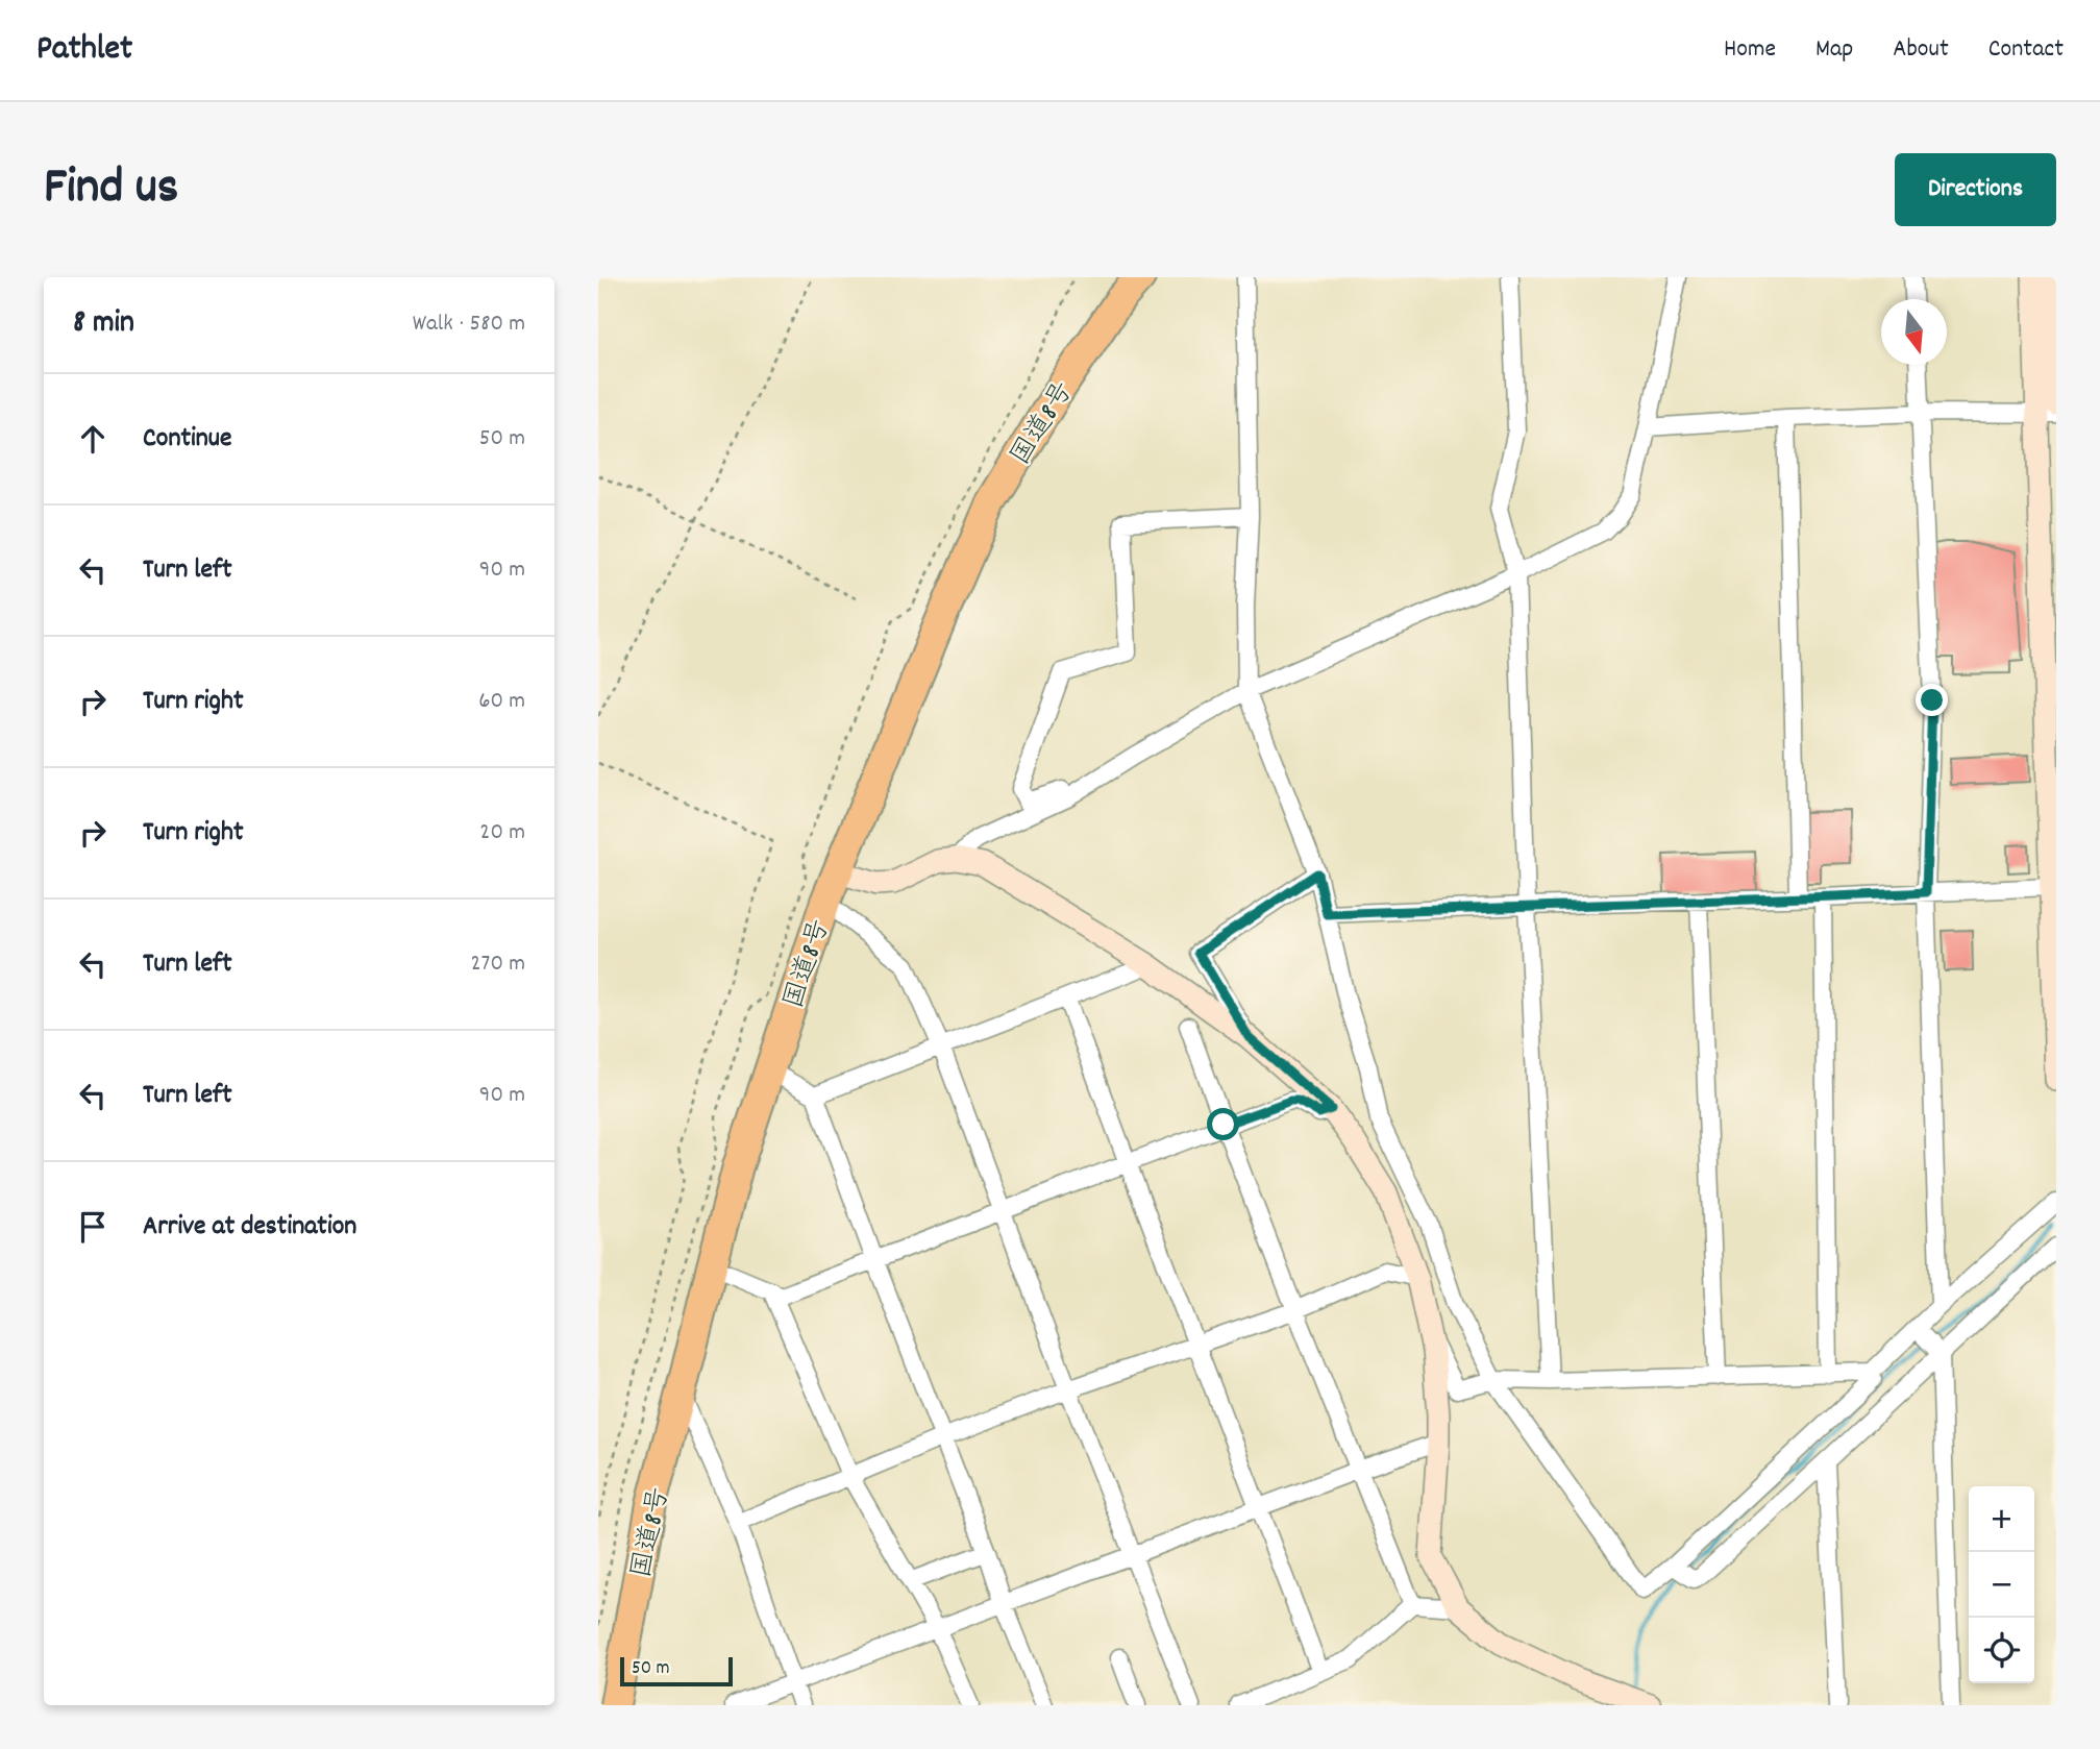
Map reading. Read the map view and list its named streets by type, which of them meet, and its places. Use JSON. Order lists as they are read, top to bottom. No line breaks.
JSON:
{"streets":{"highway":["国道8号"]},"scale_bar":"50 m","north":"bottom","page":{"header":"Pathlet","nav":["Home","Map","About","Contact"],"title":"Find us","buttons":"Directions","heading":["8 min","Walk · 580 m"],"list":[["Continue","50 m"],["Turn left","90 m"],["Turn right","60 m"],["Turn right","20 m"],["Turn left","270 m"],["Turn left","90 m"],"Arrive at destination"],"map_buttons":["+","−"],"scale":"50 m"}}
